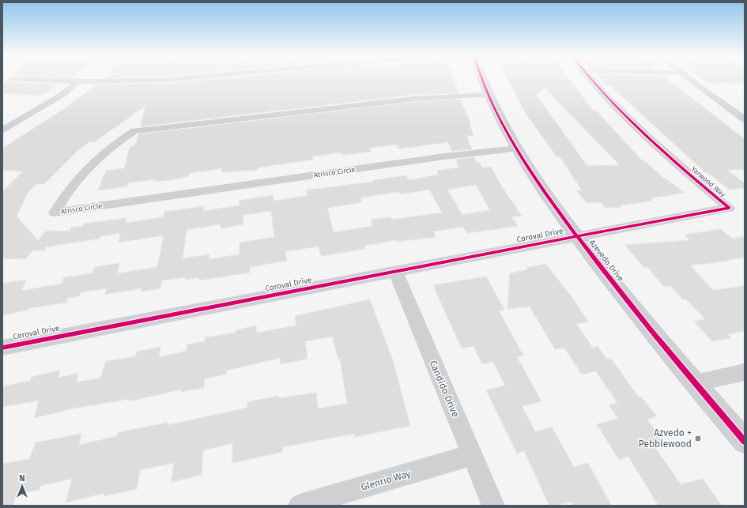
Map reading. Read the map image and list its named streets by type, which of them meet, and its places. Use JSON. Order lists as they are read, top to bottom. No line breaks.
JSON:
{"streets":{"street":["Atrisco Circle","Yarwood Way","Coroval Drive","Azevedo Drive","Candido Drive","Glenrio Way"]},"crossings":[["Atrisco Circle","Azevedo Drive"],["Yarwood Way","Coroval Drive"],["Yarwood Way","Azevedo Drive"],["Coroval Drive","Azevedo Drive"],["Coroval Drive","Candido Drive"],["Candido Drive","Glenrio Way"]],"places":{"transit":["Azvedo + Pebblewood"]},"north":"top"}
